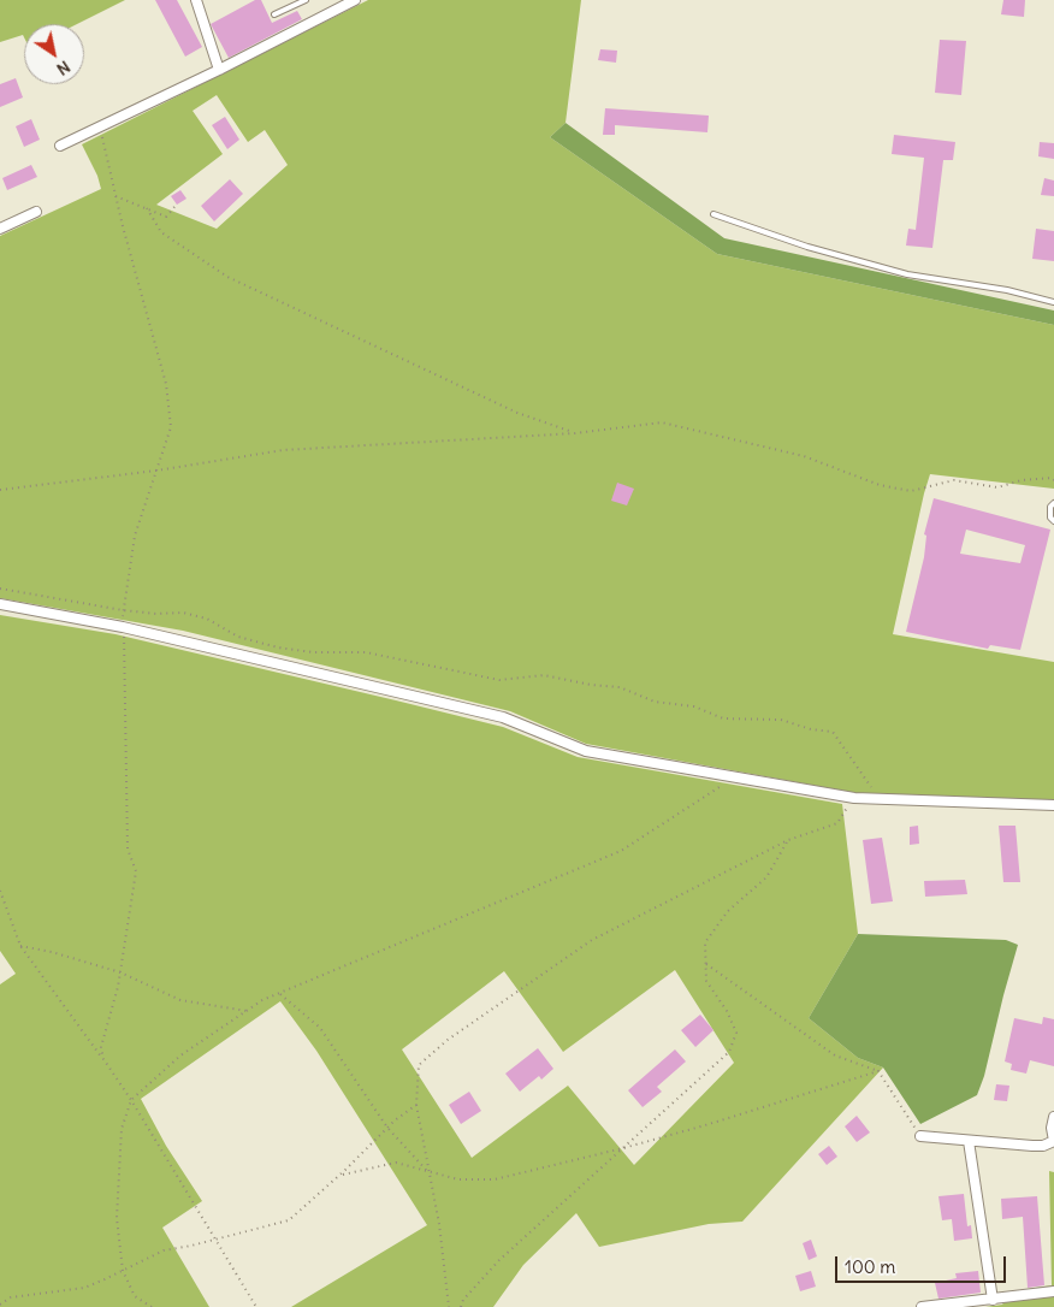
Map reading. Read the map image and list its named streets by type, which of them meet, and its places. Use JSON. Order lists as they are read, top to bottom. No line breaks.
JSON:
{"scale_bar":"100 m","north":"bottom right"}
